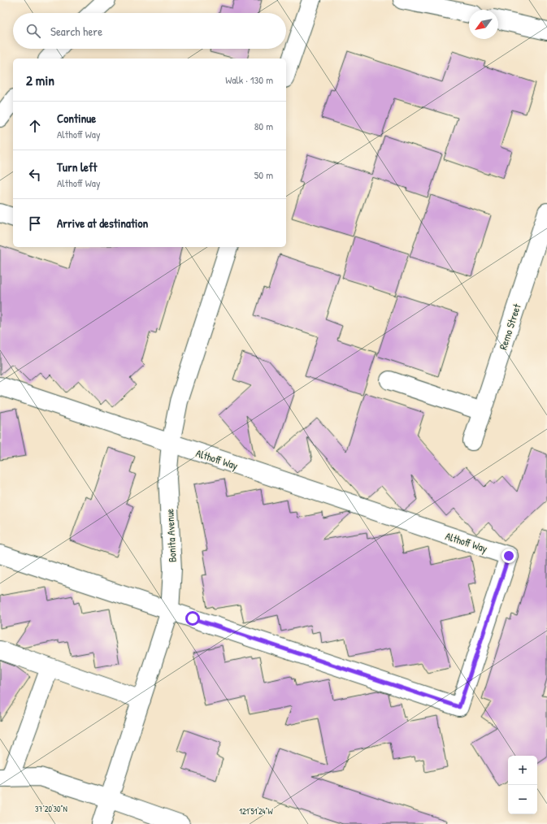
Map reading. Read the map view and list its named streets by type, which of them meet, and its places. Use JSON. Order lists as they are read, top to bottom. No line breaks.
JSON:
{"streets":{"main road":["Remo Street","Althoff Way","Bonita Avenue"]},"crossings":[["Althoff Way","Bonita Avenue"]],"north":"bottom left","page":{"search":"Search here","heading":["2 min","Walk · 130 m"],"list":[["Continue","Althoff Way","80 m"],["Turn left","Althoff Way","50 m"],"Arrive at destination"],"map_buttons":["+","−"]},"coordinates":["37°20'30\"N","121°51'24\"W"]}
